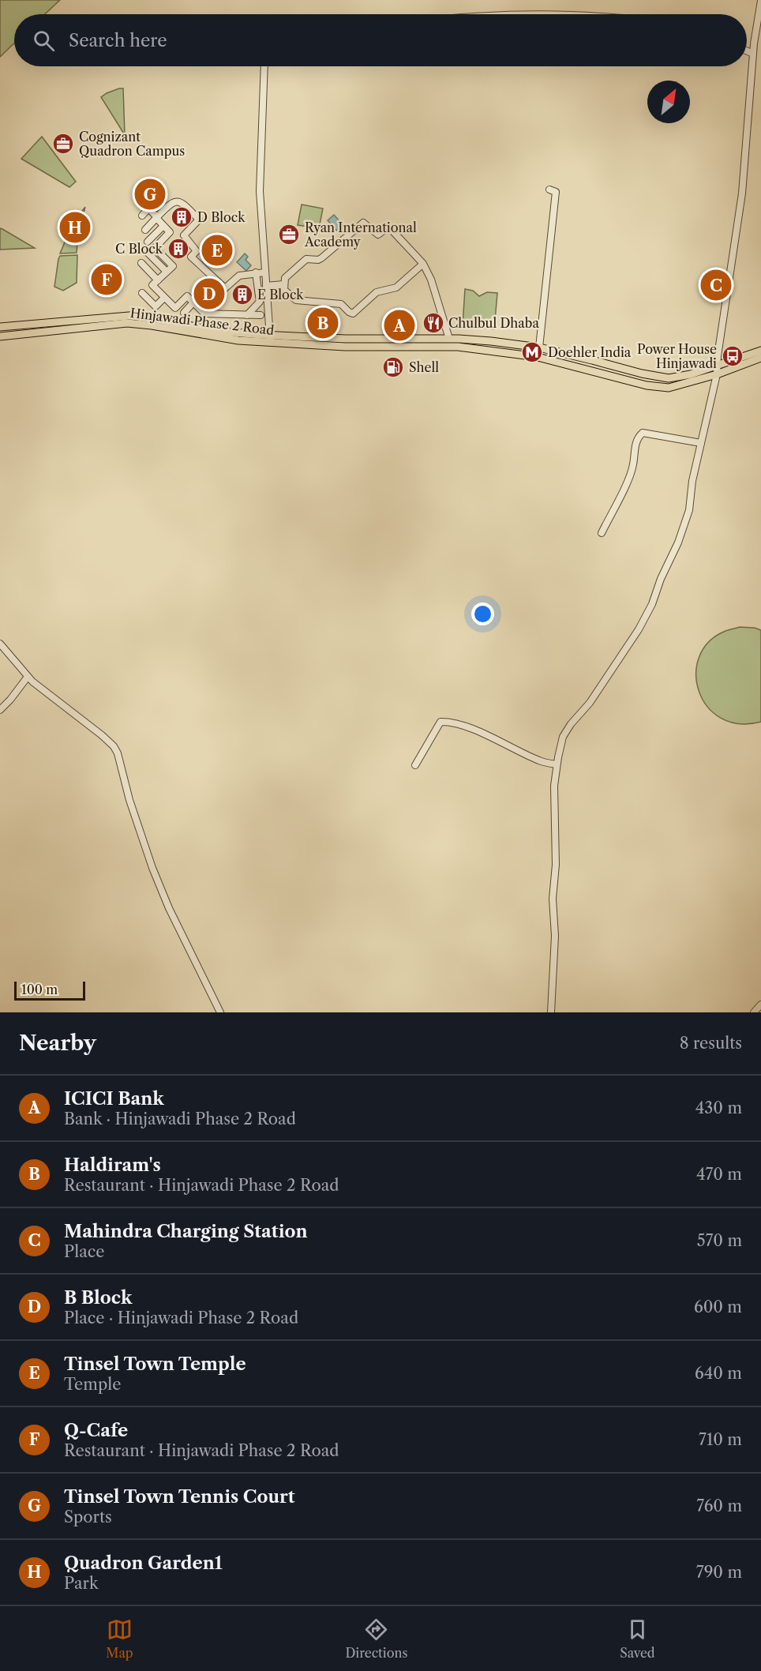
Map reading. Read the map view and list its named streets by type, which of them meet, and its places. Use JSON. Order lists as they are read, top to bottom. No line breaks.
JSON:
{"streets":{"main road":["Hinjawadi Phase 2 Road"]},"places":{"office":["Cognizant Quadron Campus","Ryan International Academy"],"building":["D Block","C Block","E Block"],"restaurant":["Chulbul Dhaba"],"metro station":["Doehler India"],"bus stop":["Power House Hinjawadi"],"fuel station":["Shell"]},"scale_bar":"100 m","north":"top right","page":{"search":"Search here","pins":["G","H","E","F","C","D","B","A"],"scale":"100 m","heading":["Nearby","8 results"],"list":[{"mark":"A","name":"ICICI Bank","note":"Bank · Hinjawadi Phase 2 Road","value":"430 m"},{"mark":"B","name":"Haldiram's","note":"Restaurant · Hinjawadi Phase 2 Road","value":"470 m"},{"mark":"C","name":"Mahindra Charging Station","note":"Place","value":"570 m"},{"mark":"D","name":"B Block","note":"Place · Hinjawadi Phase 2 Road","value":"600 m"},{"mark":"E","name":"Tinsel Town Temple","note":"Temple","value":"640 m"},{"mark":"F","name":"Q-Cafe","note":"Restaurant · Hinjawadi Phase 2 Road","value":"710 m"},{"mark":"G","name":"Tinsel Town Tennis Court","note":"Sports","value":"760 m"},{"mark":"H","name":"Quadron Garden1","note":"Park","value":"790 m"}],"nav":["Map","Directions","Saved"]}}
